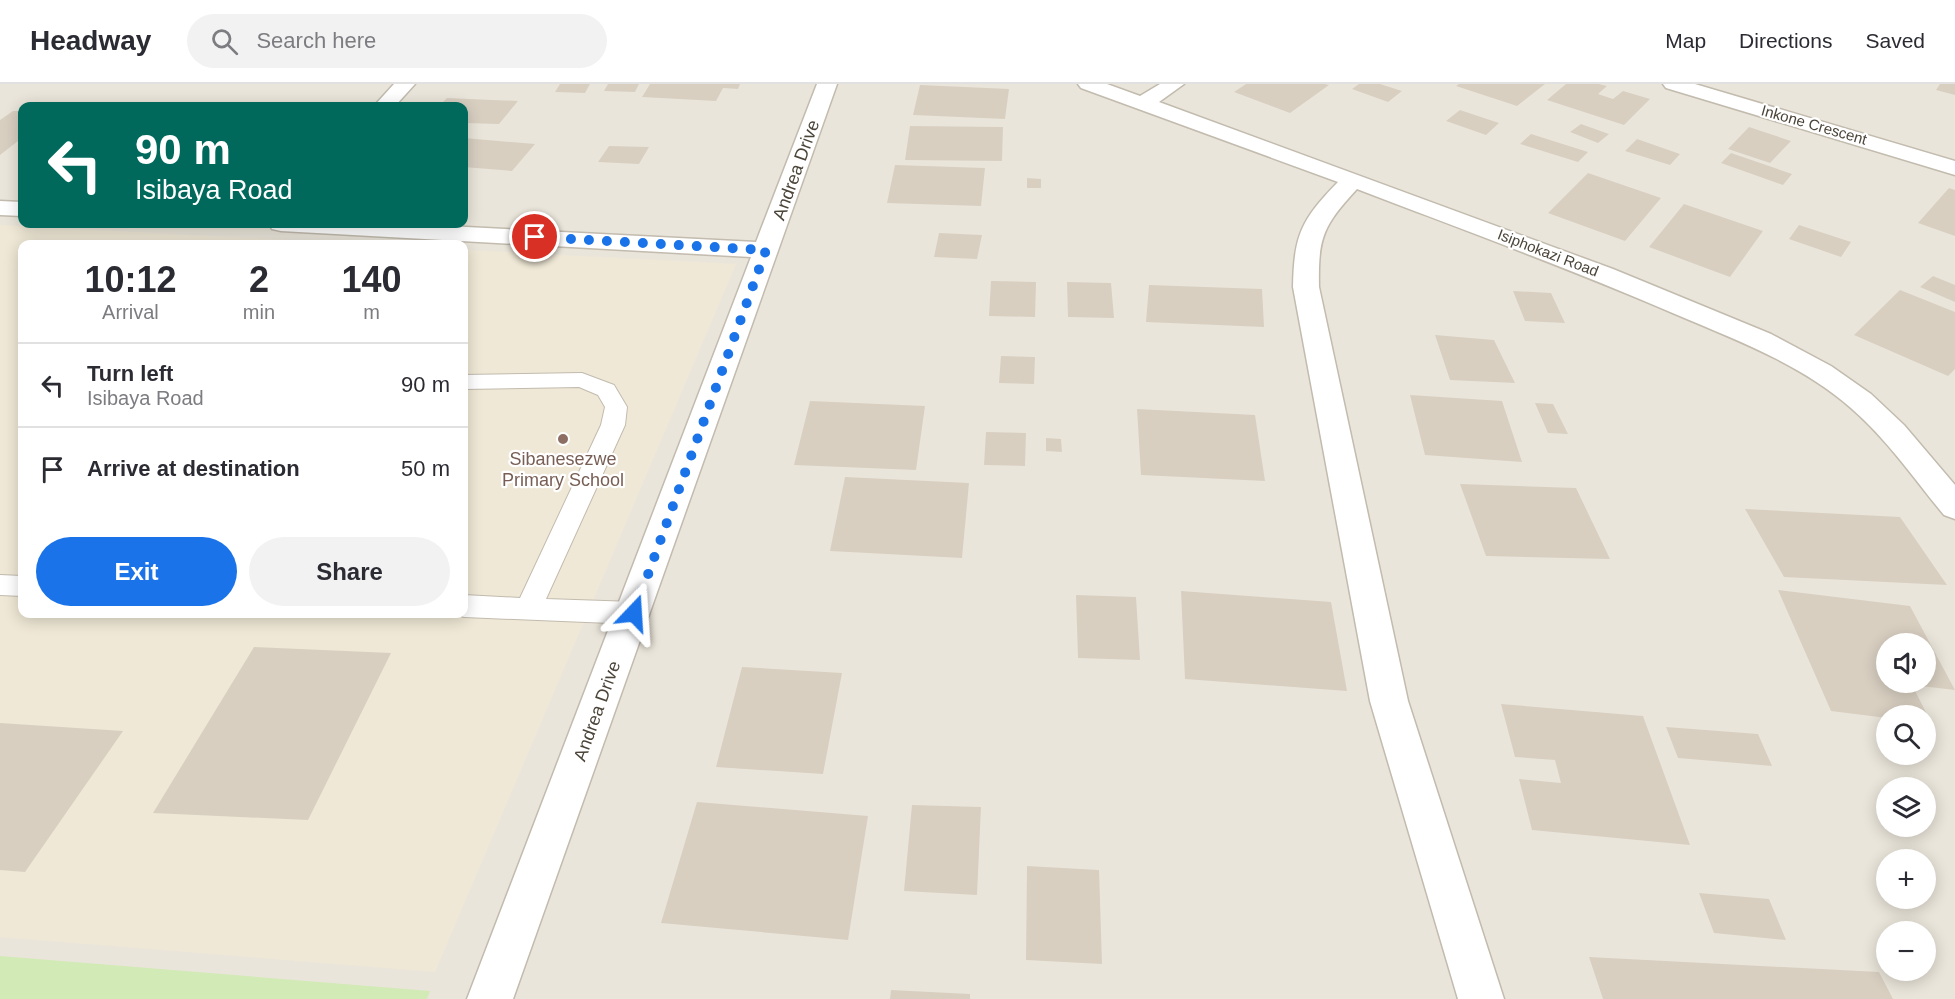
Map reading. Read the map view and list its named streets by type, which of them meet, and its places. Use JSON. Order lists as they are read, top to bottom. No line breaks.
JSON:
{"streets":{"street":["Inkone Crescent","Andrea Drive","Isiphokazi Road"]},"places":["Sibanesezwe Primary School"],"page":{"header":"Headway","search":"Search here","nav":["Map","Directions","Saved"],"turn":["90 m","Isibaya Road"],"eta":["10:12","Arrival","2","min","140","m"],"list":[{"name":"Turn left","note":"Isibaya Road","value":"90 m"},{"name":"Arrive at destination","value":"50 m"}],"buttons":["Exit","Share"],"map_buttons":["+","−"]}}
